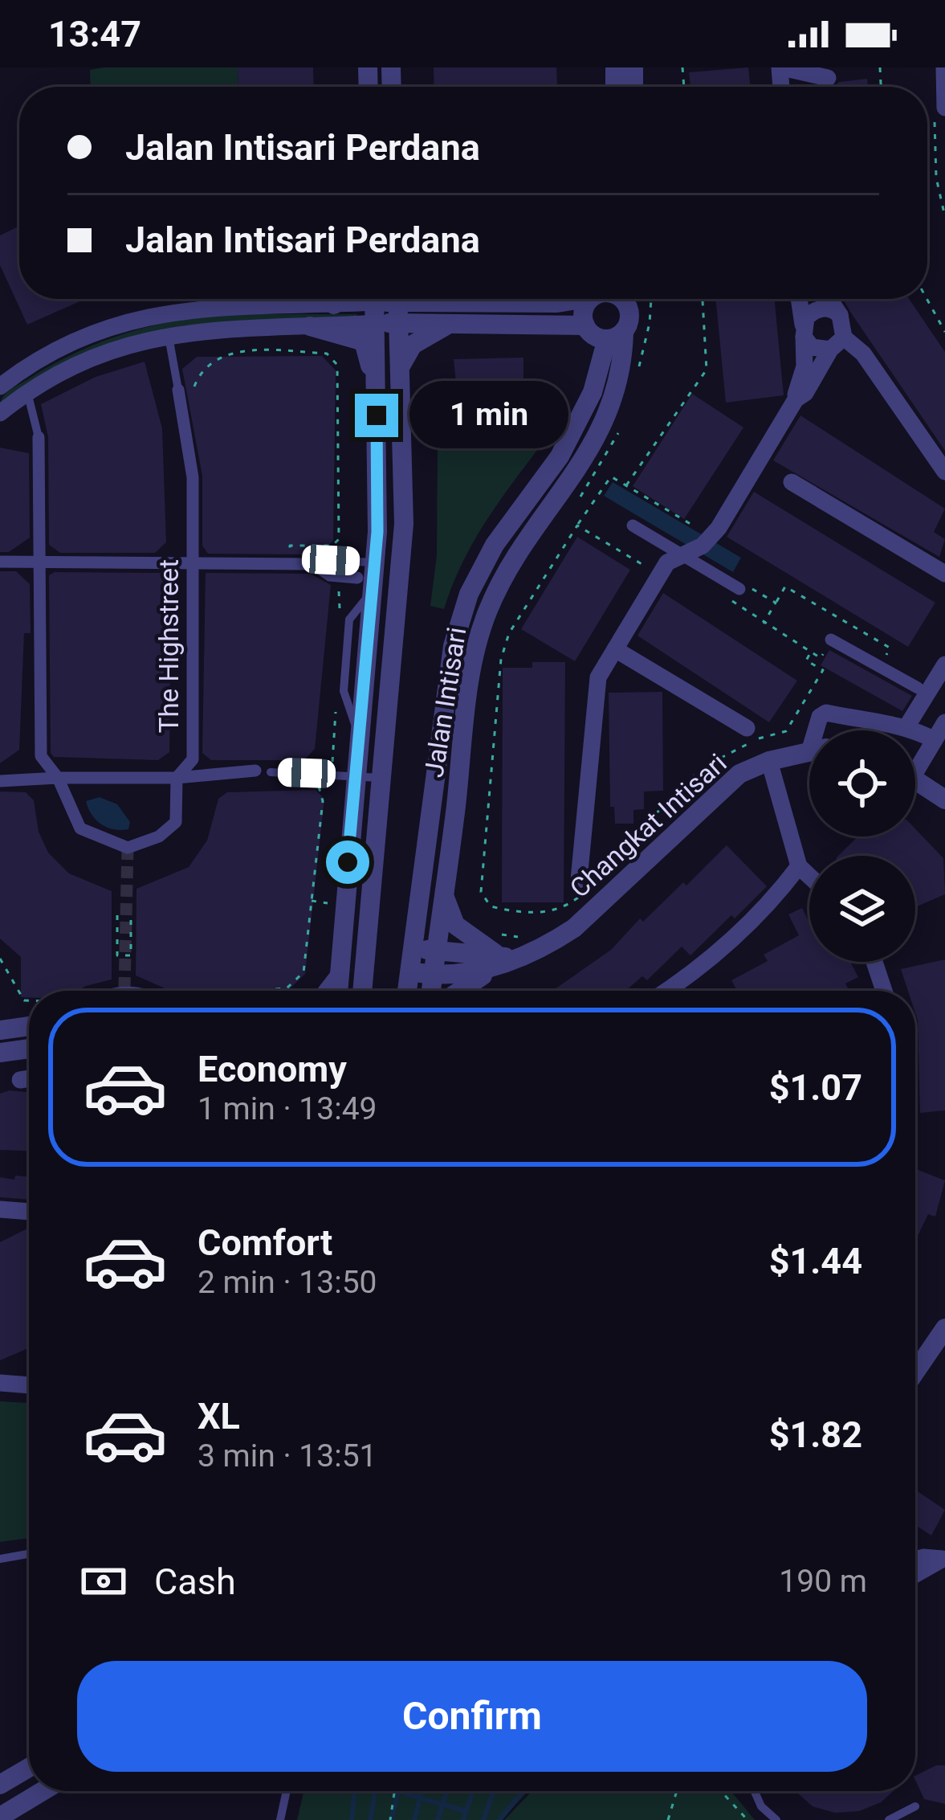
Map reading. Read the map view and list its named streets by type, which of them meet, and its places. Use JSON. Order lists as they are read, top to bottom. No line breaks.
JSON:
{"streets":{"street":["The Highstreet","Jalan Intisari","Changkat Intisari"]},"crossings":[["Jalan Intisari","Changkat Intisari"]],"page":{"status":"13:47","banner":["Jalan Intisari Perdana","Jalan Intisari Perdana"],"bubble":"1 min","list":[{"name":"Economy","note":"1 min · 13:49","value":"$1.07"},{"name":"Comfort","note":"2 min · 13:50","value":"$1.44"},{"name":"XL","note":"3 min · 13:51","value":"$1.82"}],"pay":["Cash","190 m"],"buttons":"Confirm"}}
